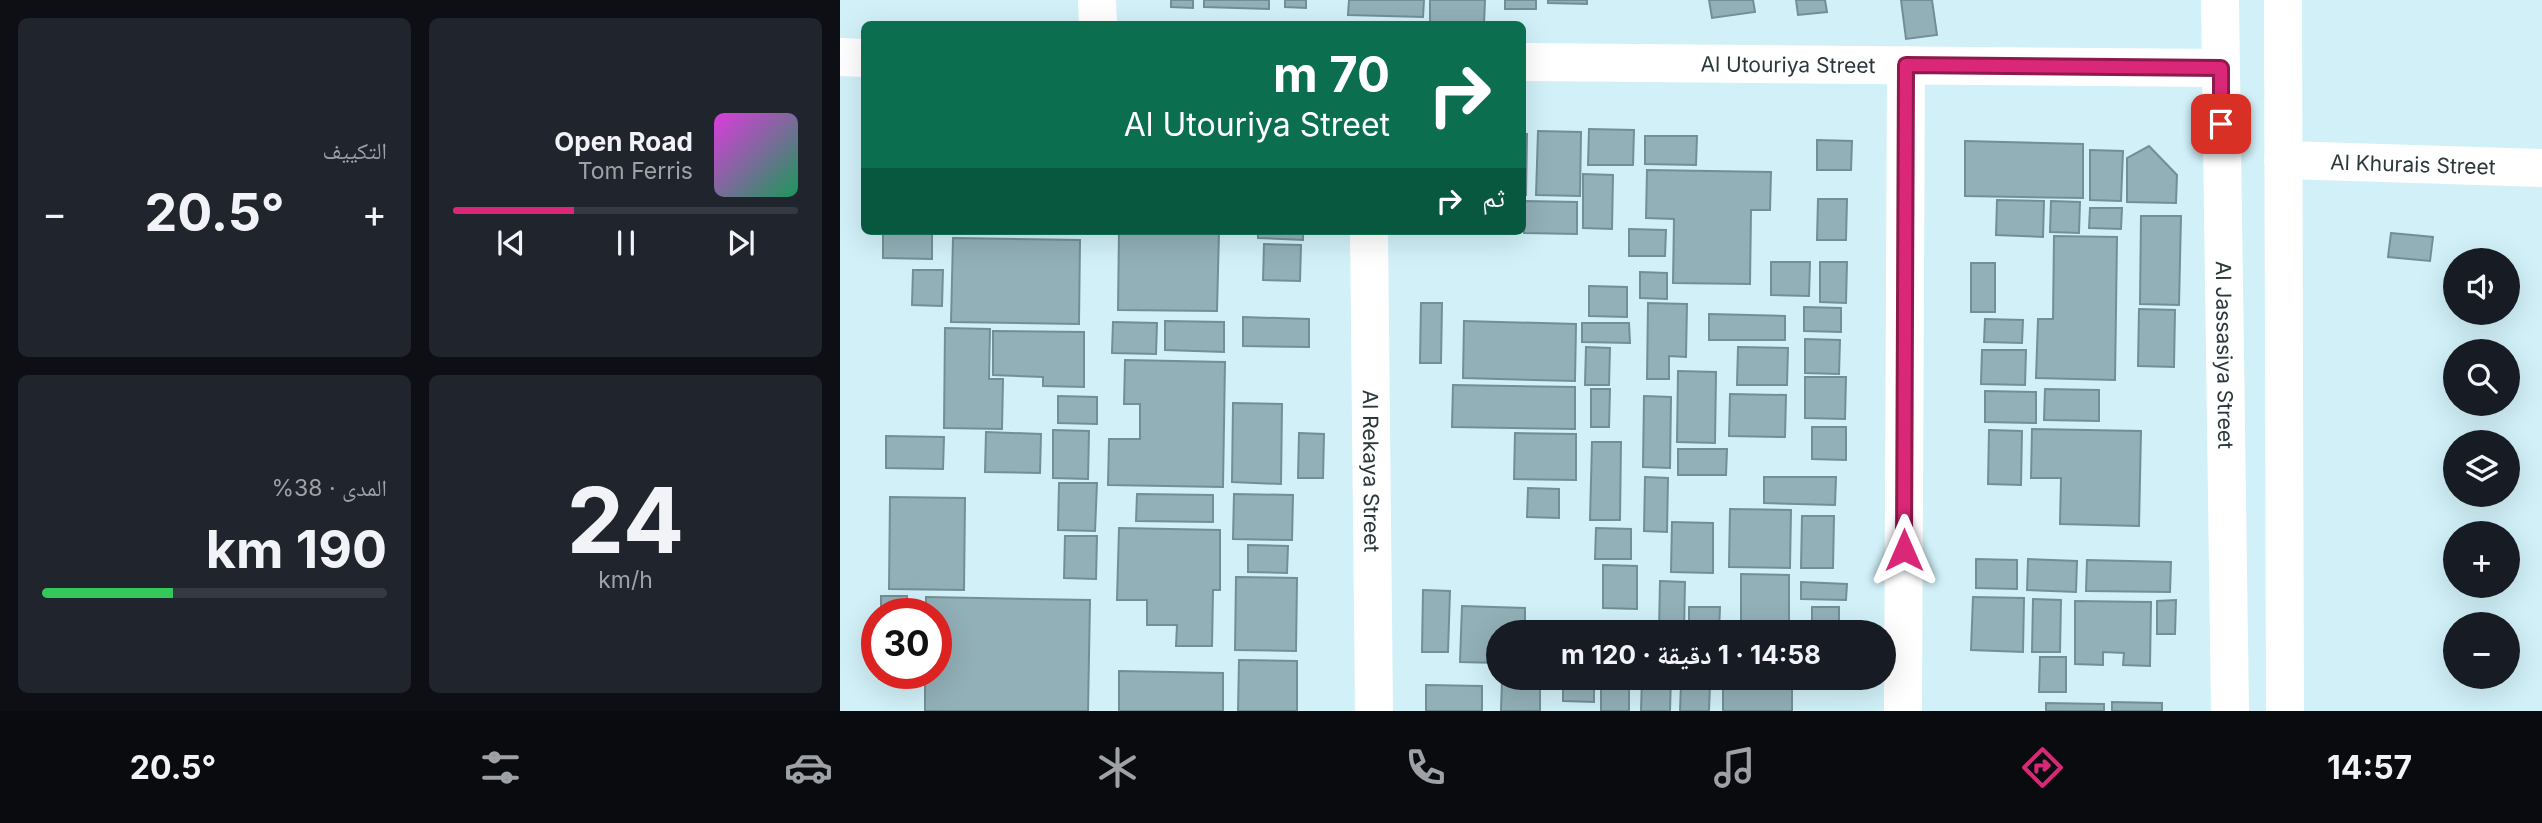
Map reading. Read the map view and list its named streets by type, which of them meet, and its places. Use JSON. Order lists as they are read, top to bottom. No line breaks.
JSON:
{"streets":{"street":["Al Utouriya Street","Al Khurais Street","Al Jassasiya Street","Al Rekaya Street"]},"crossings":[["Al Utouriya Street","Al Jassasiya Street"]],"page":{"tile":["التكييف",["24","km/h"],["المدى · 38%","190 km"]],"turn":["70 m","Al Utouriya Street"],"song":["Open Road","Tom Ferris"],"then":"ثم","heat":["−","20.5°","+"],"map_buttons":["+","−"],"limit":"30","trip":"14:58 · 1 دقيقة · 120 m","tabs":["14:57","20.5°"]}}
